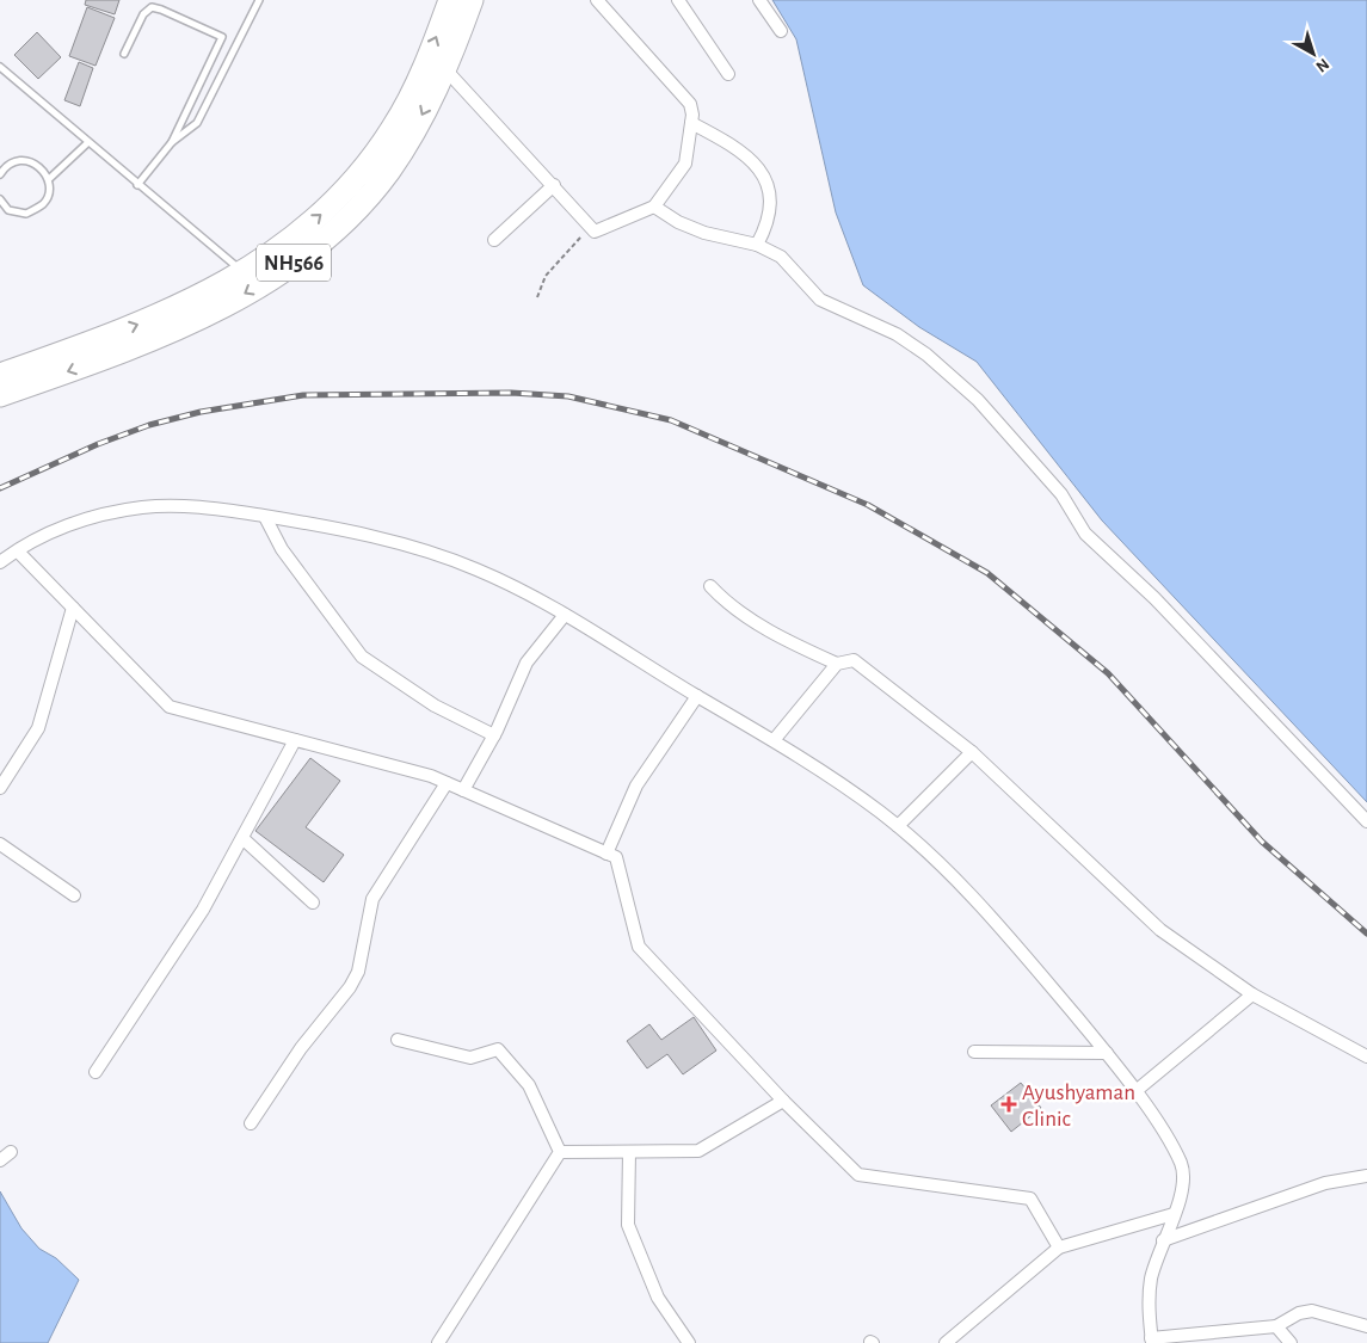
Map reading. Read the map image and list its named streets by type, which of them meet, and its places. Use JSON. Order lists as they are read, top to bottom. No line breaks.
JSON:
{"streets":{"highway":["NH566"]},"places":{"health":["Ayushyaman Clinic"]},"north":"bottom right"}
